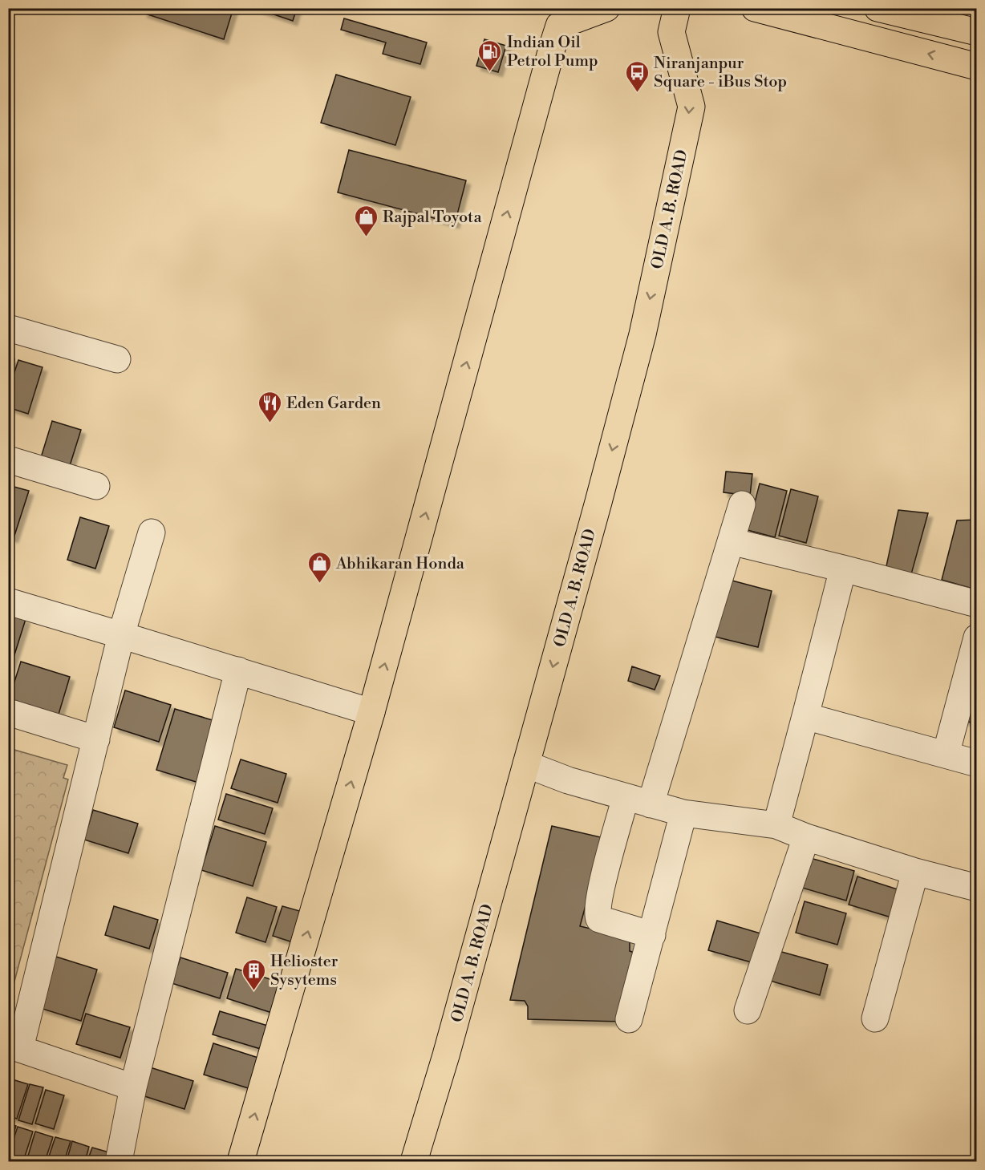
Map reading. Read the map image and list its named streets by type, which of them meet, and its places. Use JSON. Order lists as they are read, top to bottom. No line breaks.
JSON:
{"streets":{"main road":["OLD A. B. ROAD"]},"places":{"fuel station":["Indian Oil Petrol Pump"],"bus stop":["Niranjanpur Square - iBus Stop"],"shop":["Rajpal Toyota","Abhikaran Honda"],"restaurant":["Eden Garden"],"building":["Helioster Sysytems"]}}
